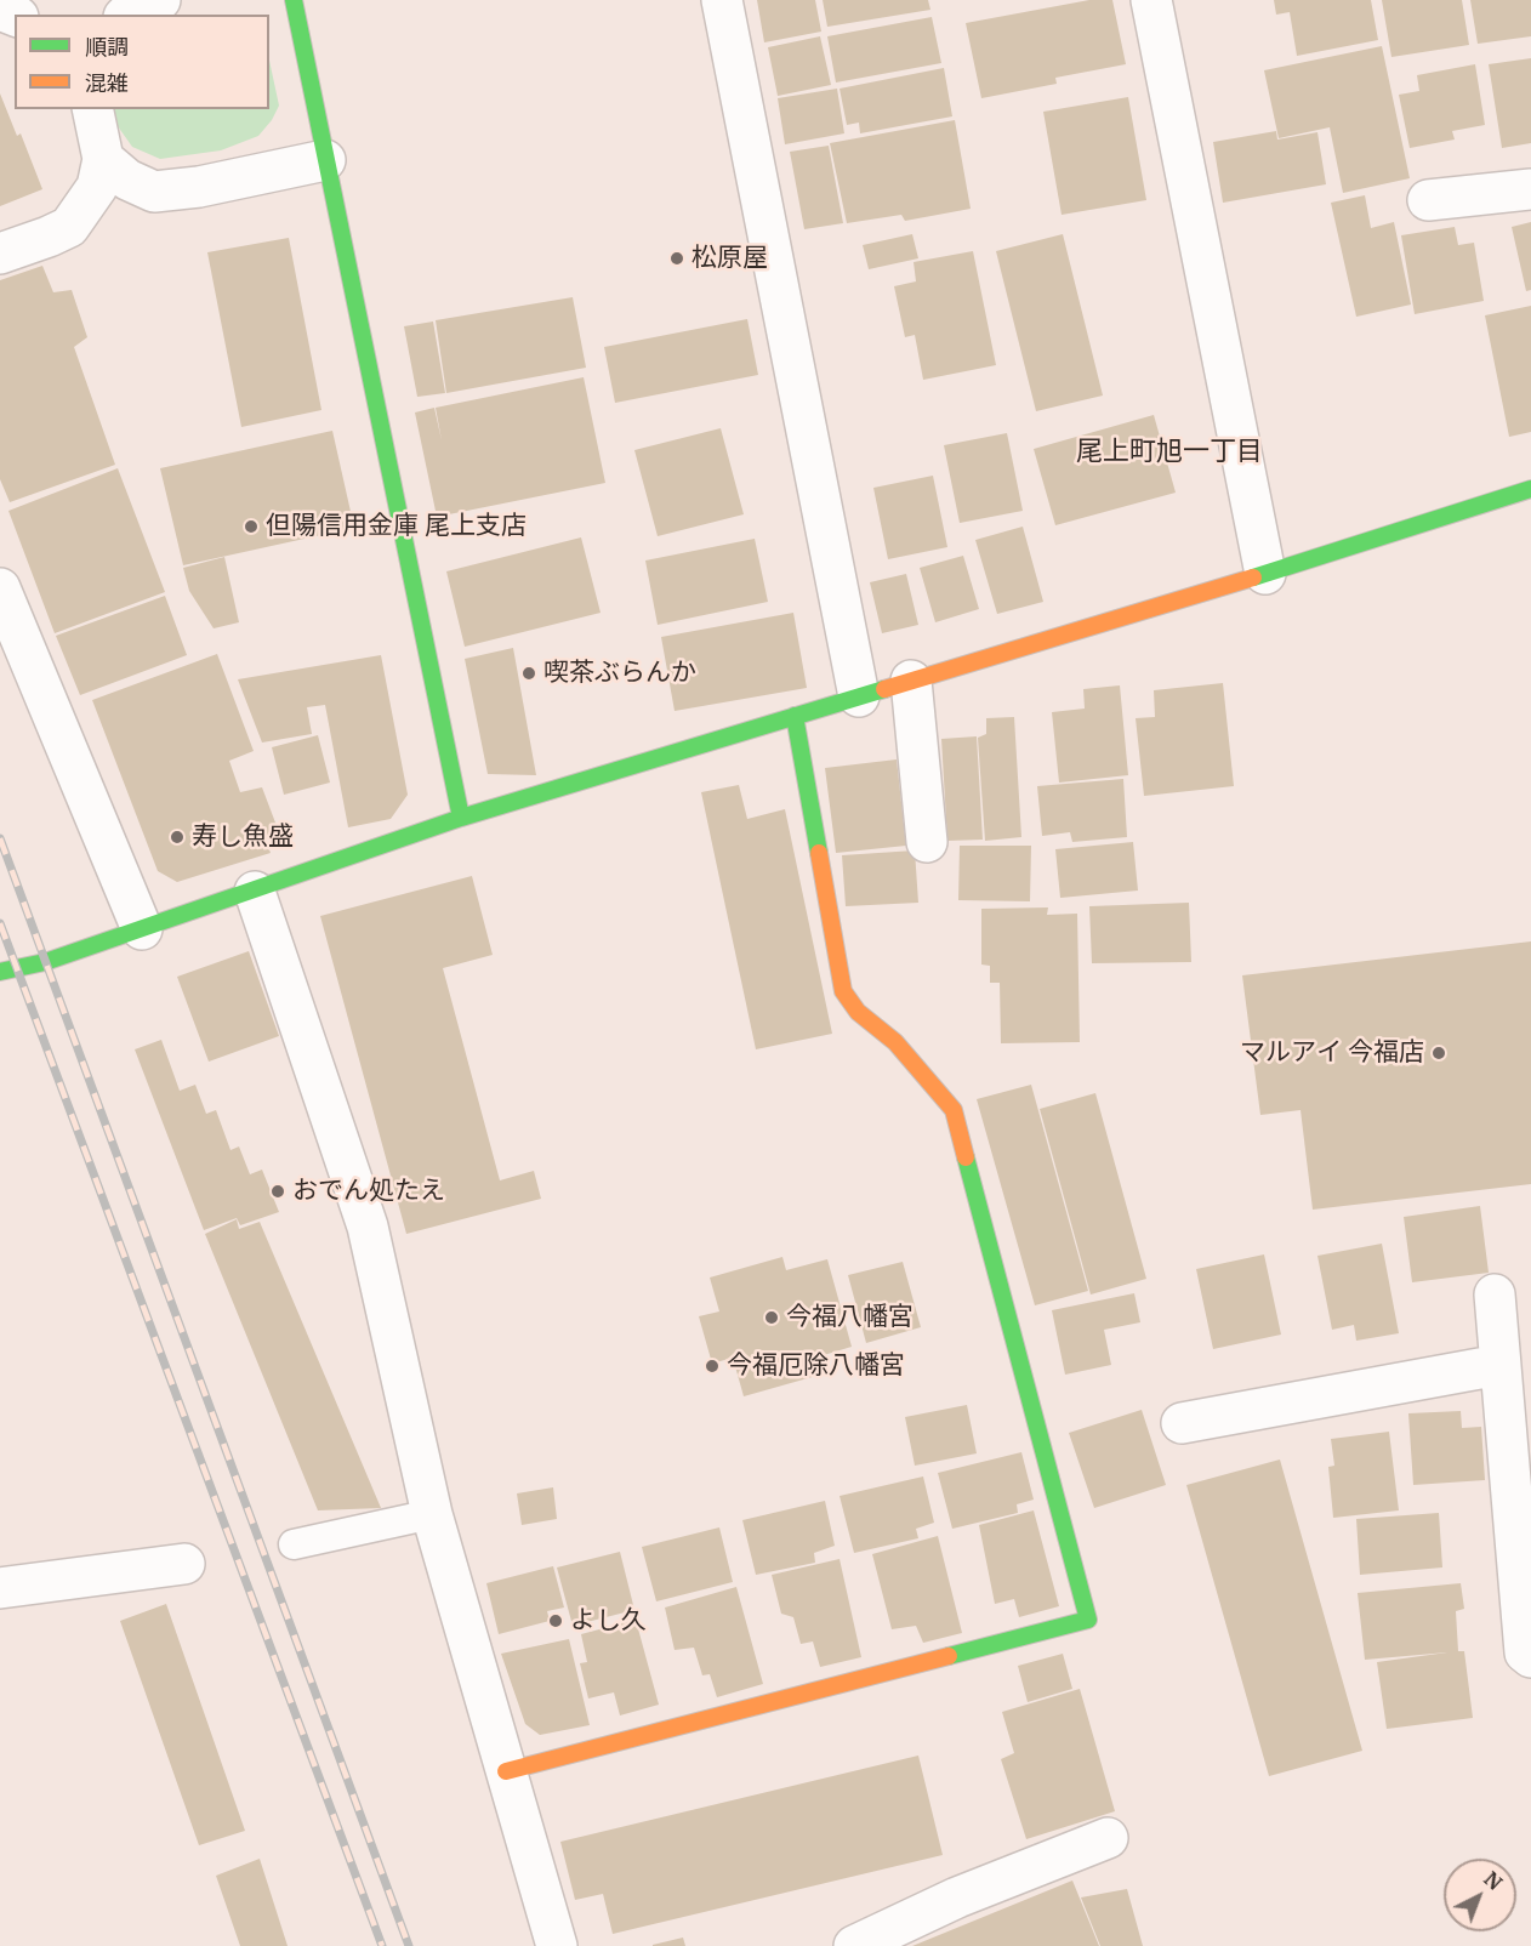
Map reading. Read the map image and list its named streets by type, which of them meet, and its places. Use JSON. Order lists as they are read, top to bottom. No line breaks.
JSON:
{"districts":["尾上町旭一丁目"],"places":["松原屋","但陽信用金庫 尾上支店","喫茶ぶらんか","寿し魚盛","マルアイ 今福店","おでん処たえ","今福八幡宮","今福厄除八幡宮","よし久"],"legend":["順調","混雑"],"north":"top right"}
